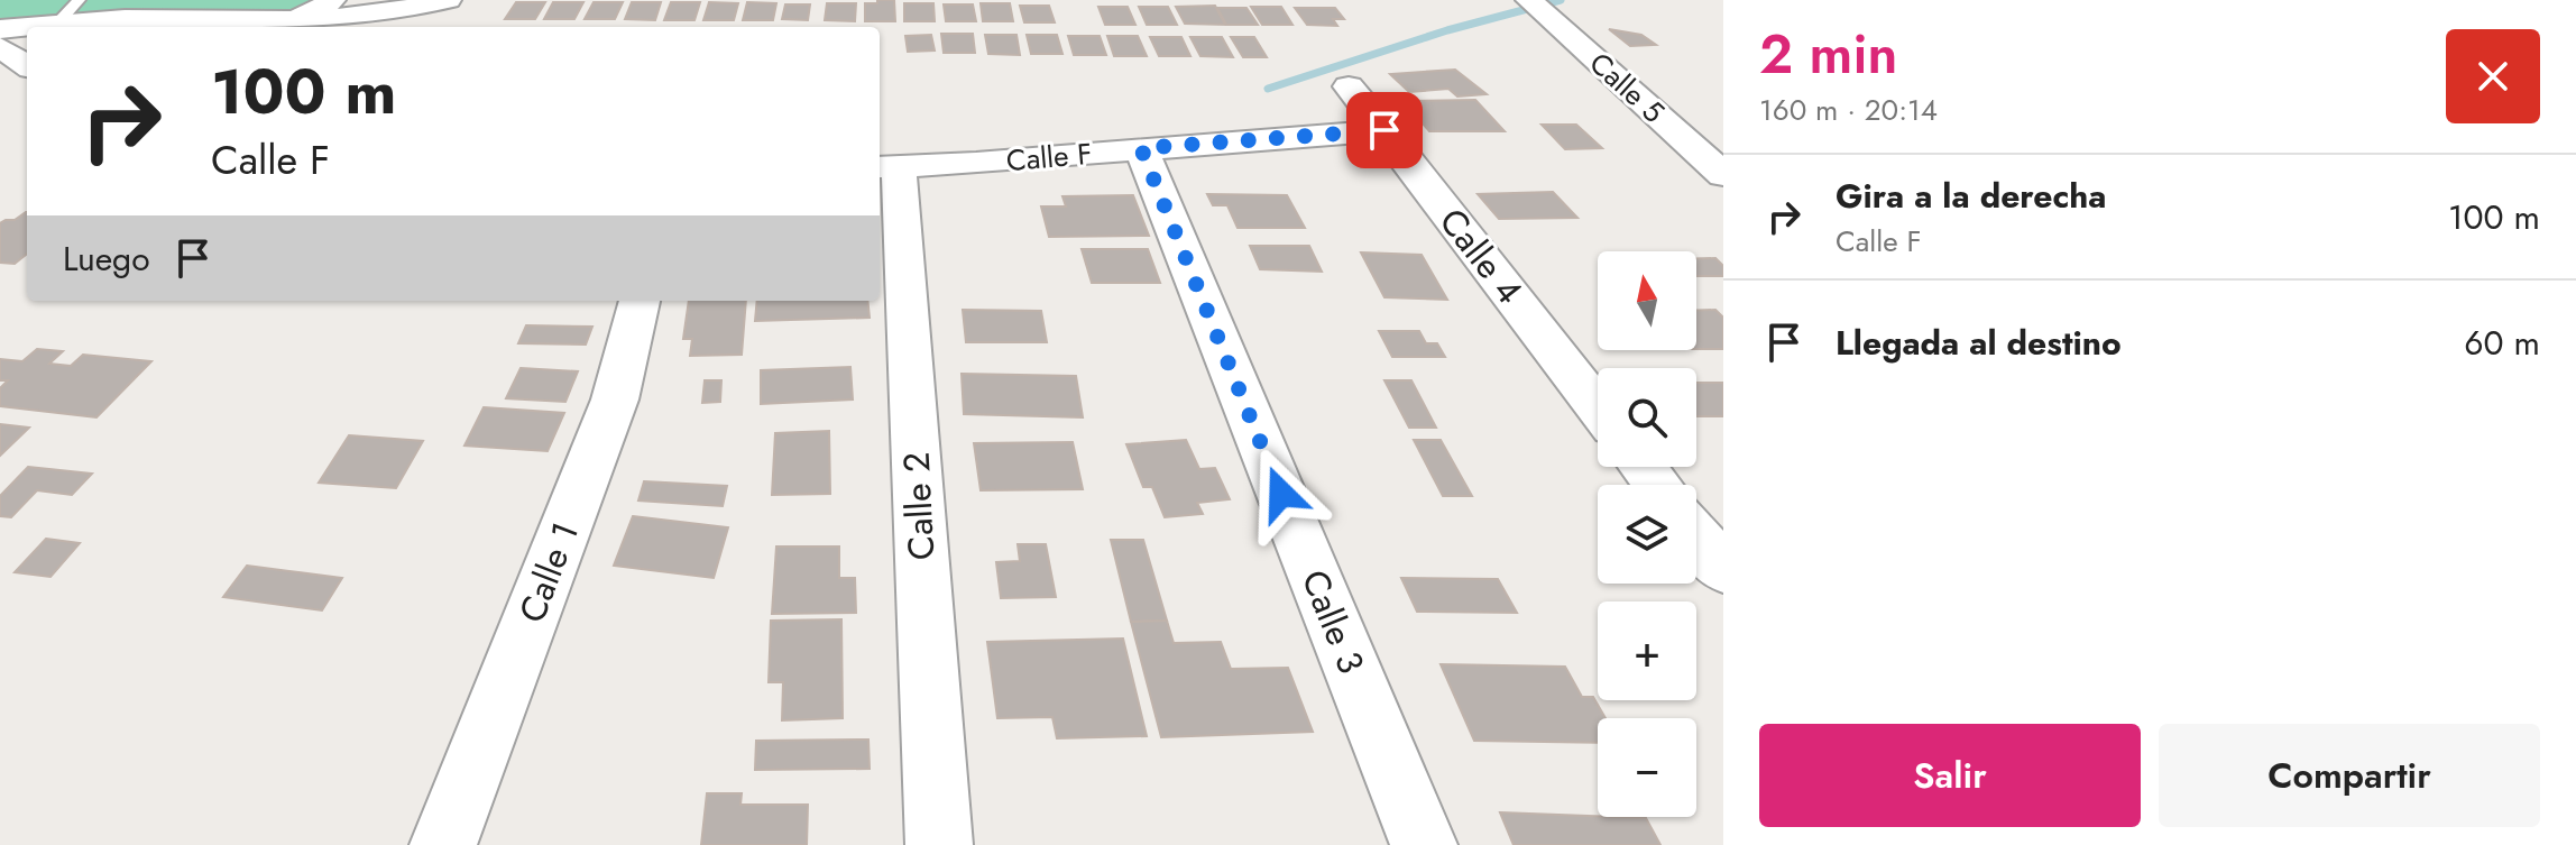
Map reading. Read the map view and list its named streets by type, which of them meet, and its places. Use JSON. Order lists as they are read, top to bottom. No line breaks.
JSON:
{"streets":{"street":["Calle 5","Calle F","Calle 4","Calle 2","Calle 1","Calle 3"]},"crossings":[["Calle F","Calle 4"],["Calle F","Calle 2"],["Calle F","Calle 3"]],"north":"top","page":{"heading":["2 min","160 m · 20:14"],"turn":["100 m","Calle F"],"list":[{"name":"Gira a la derecha","note":"Calle F","value":"100 m"},{"name":"Llegada al destino","value":"60 m"}],"then":"Luego","map_buttons":["+","−"],"buttons":["Salir","Compartir"]}}
